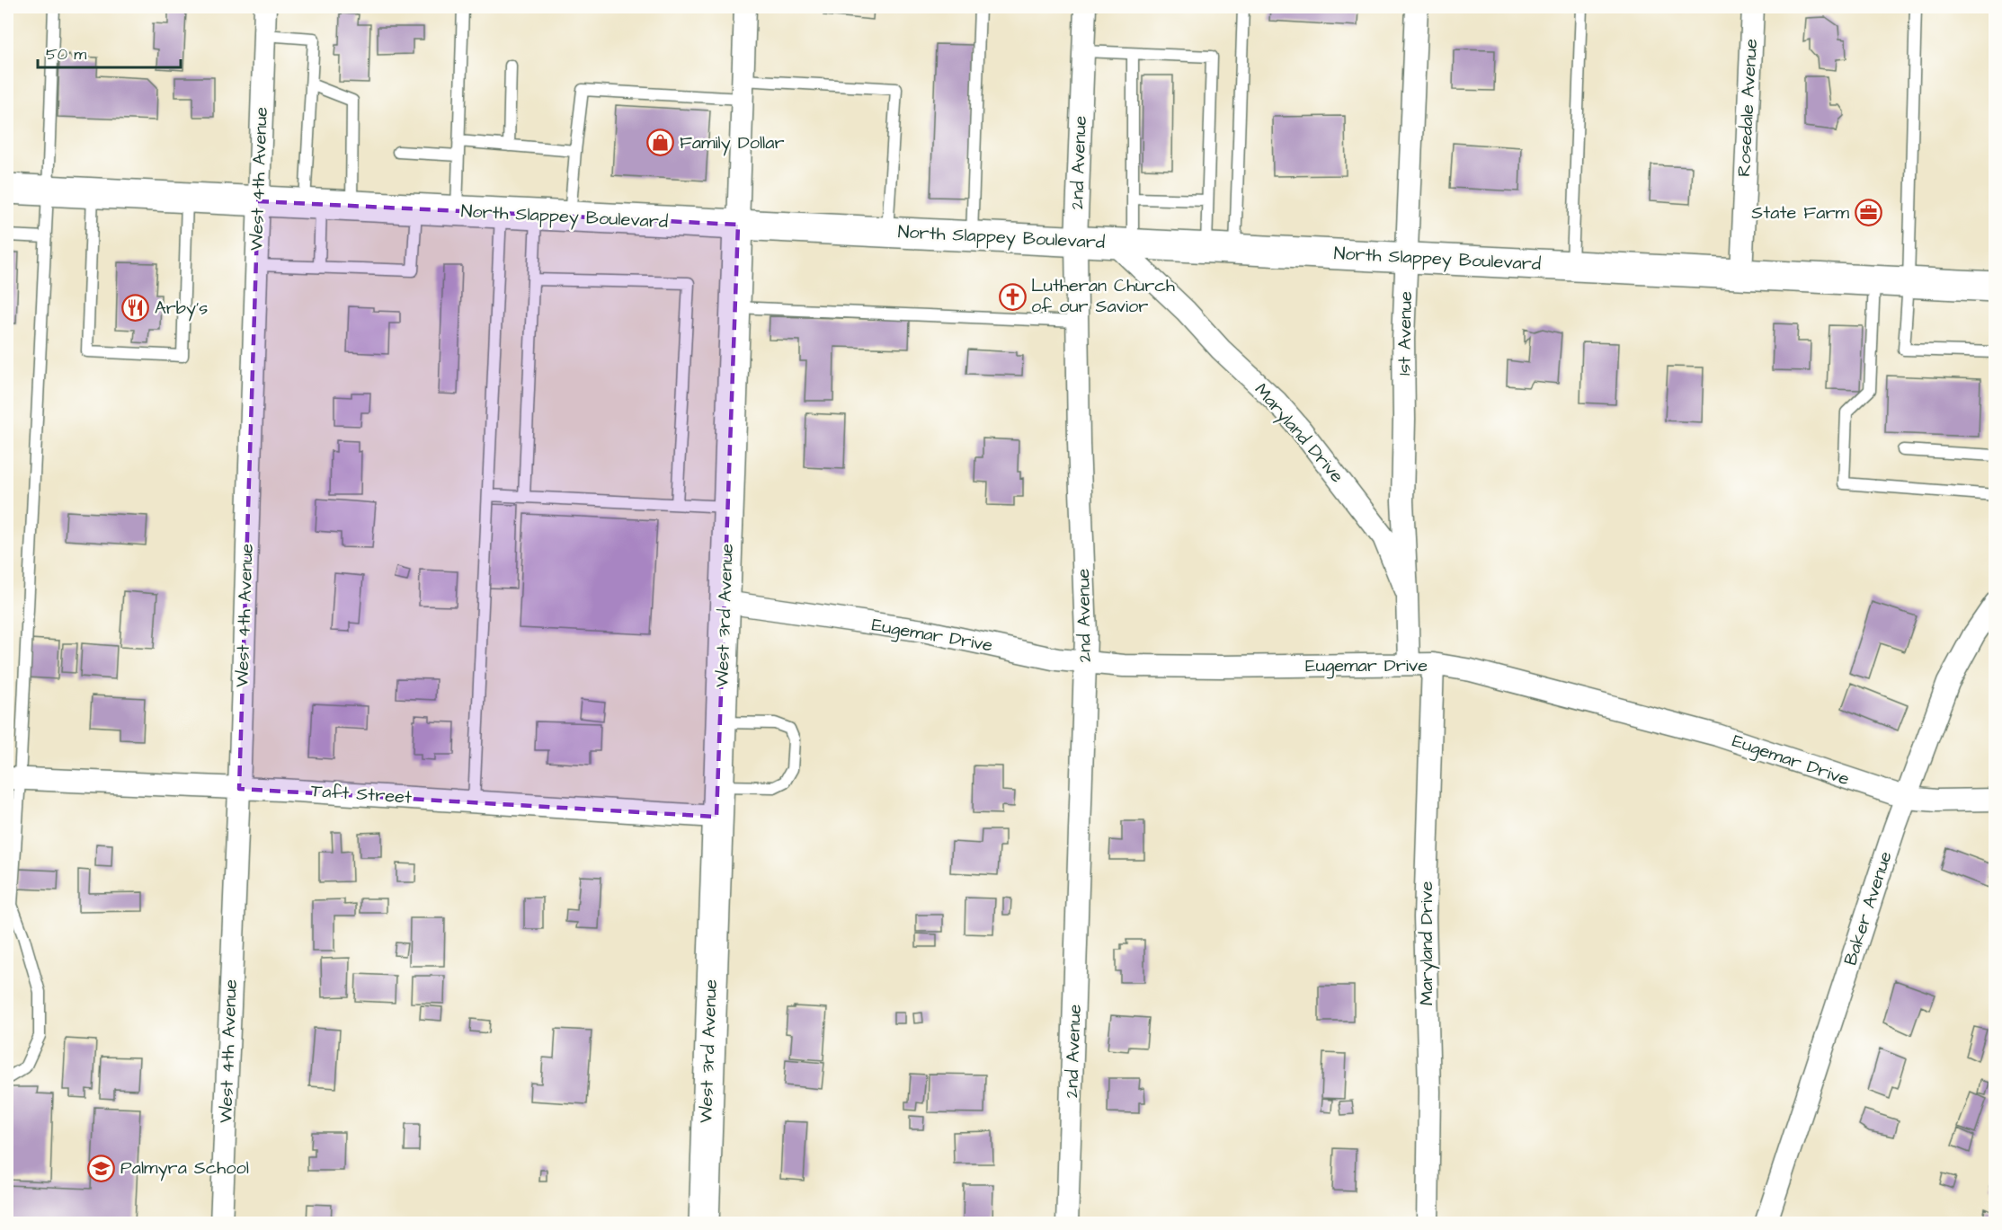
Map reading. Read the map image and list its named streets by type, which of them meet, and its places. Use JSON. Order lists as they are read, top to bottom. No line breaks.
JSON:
{"streets":{"main road":["North Slappey Boulevard","West 3rd Avenue"],"street":["Rosedale Avenue","2nd Avenue","West 4th Avenue","1st Avenue","Maryland Drive","Eugemar Drive","Taft Street","Baker Avenue"]},"crossings":[["Rosedale Avenue","North Slappey Boulevard"],["2nd Avenue","North Slappey Boulevard"],["2nd Avenue","Eugemar Drive"],["West 4th Avenue","North Slappey Boulevard"],["West 4th Avenue","Taft Street"],["North Slappey Boulevard","1st Avenue"],["North Slappey Boulevard","Maryland Drive"],["North Slappey Boulevard","West 3rd Avenue"],["1st Avenue","Maryland Drive"],["Maryland Drive","Eugemar Drive"],["West 3rd Avenue","Eugemar Drive"],["West 3rd Avenue","Taft Street"],["Eugemar Drive","Baker Avenue"]],"places":{"shop":["Family Dollar"],"office":["State Farm"],"church":["Lutheran Church of our Savior"],"restaurant":["Arby's"],"school or university":["Palmyra School"]},"scale_bar":"50 m"}
